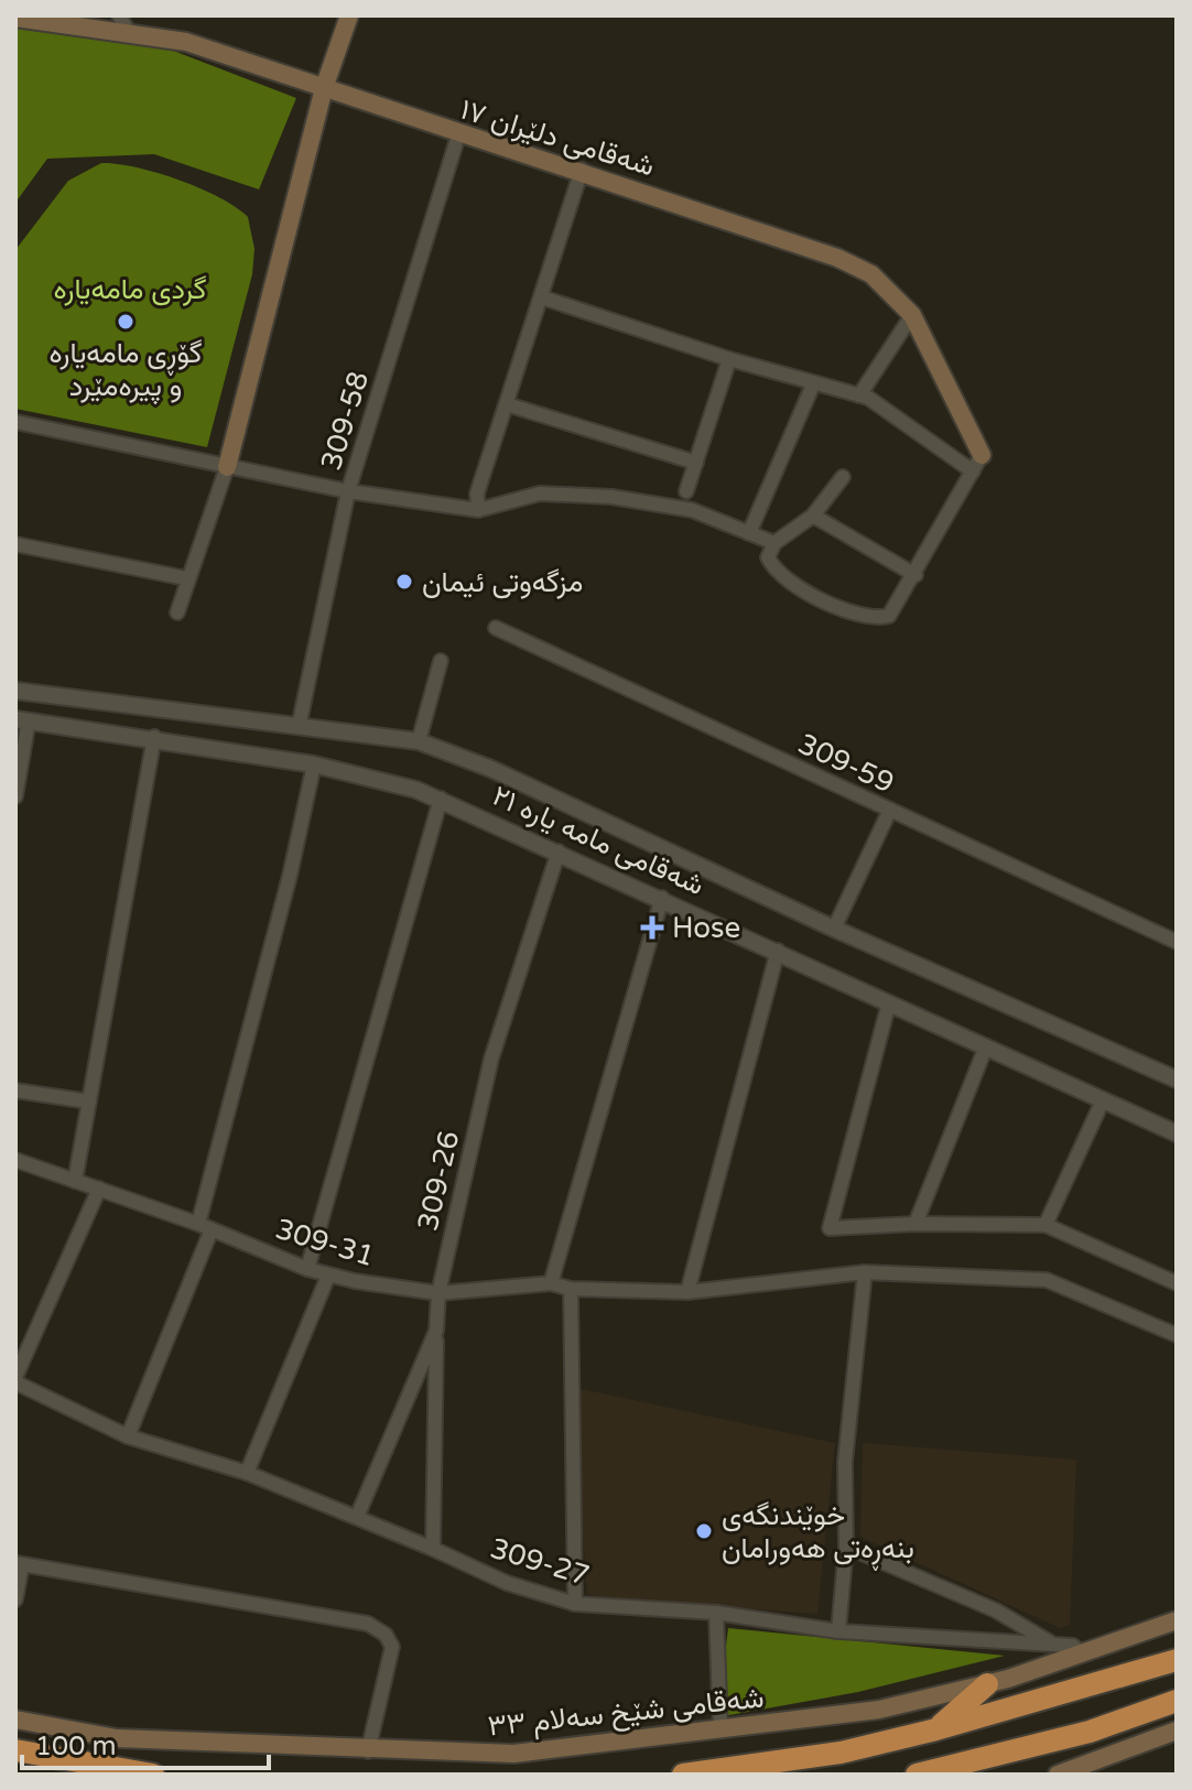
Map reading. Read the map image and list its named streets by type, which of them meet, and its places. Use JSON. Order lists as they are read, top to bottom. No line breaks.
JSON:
{"streets":{"main road":["شەقامی دلێران ١٧","شەقامی شێخ سەلام ٣٣"],"street":["309-58","309-59","شەقامی مامە یارە ٢١","309-26","309-31","309-27"]},"crossings":[["شەقامی دلێران ١٧","309-58"],["309-58","شەقامی مامە یارە ٢١"],["شەقامی مامە یارە ٢١","309-26"],["309-26","309-31"],["309-26","309-27"],["309-27","شەقامی شێخ سەلام ٣٣"]],"parks":["گردی مامەیارە"],"places":{"other":["گۆڕی مامەیارە و پیرەمێرد","مزگەوتی ئیمان","خوێندنگەی بنەڕەتی هەورامان"],"health":["Hose"]},"scale_bar":"100 m"}
